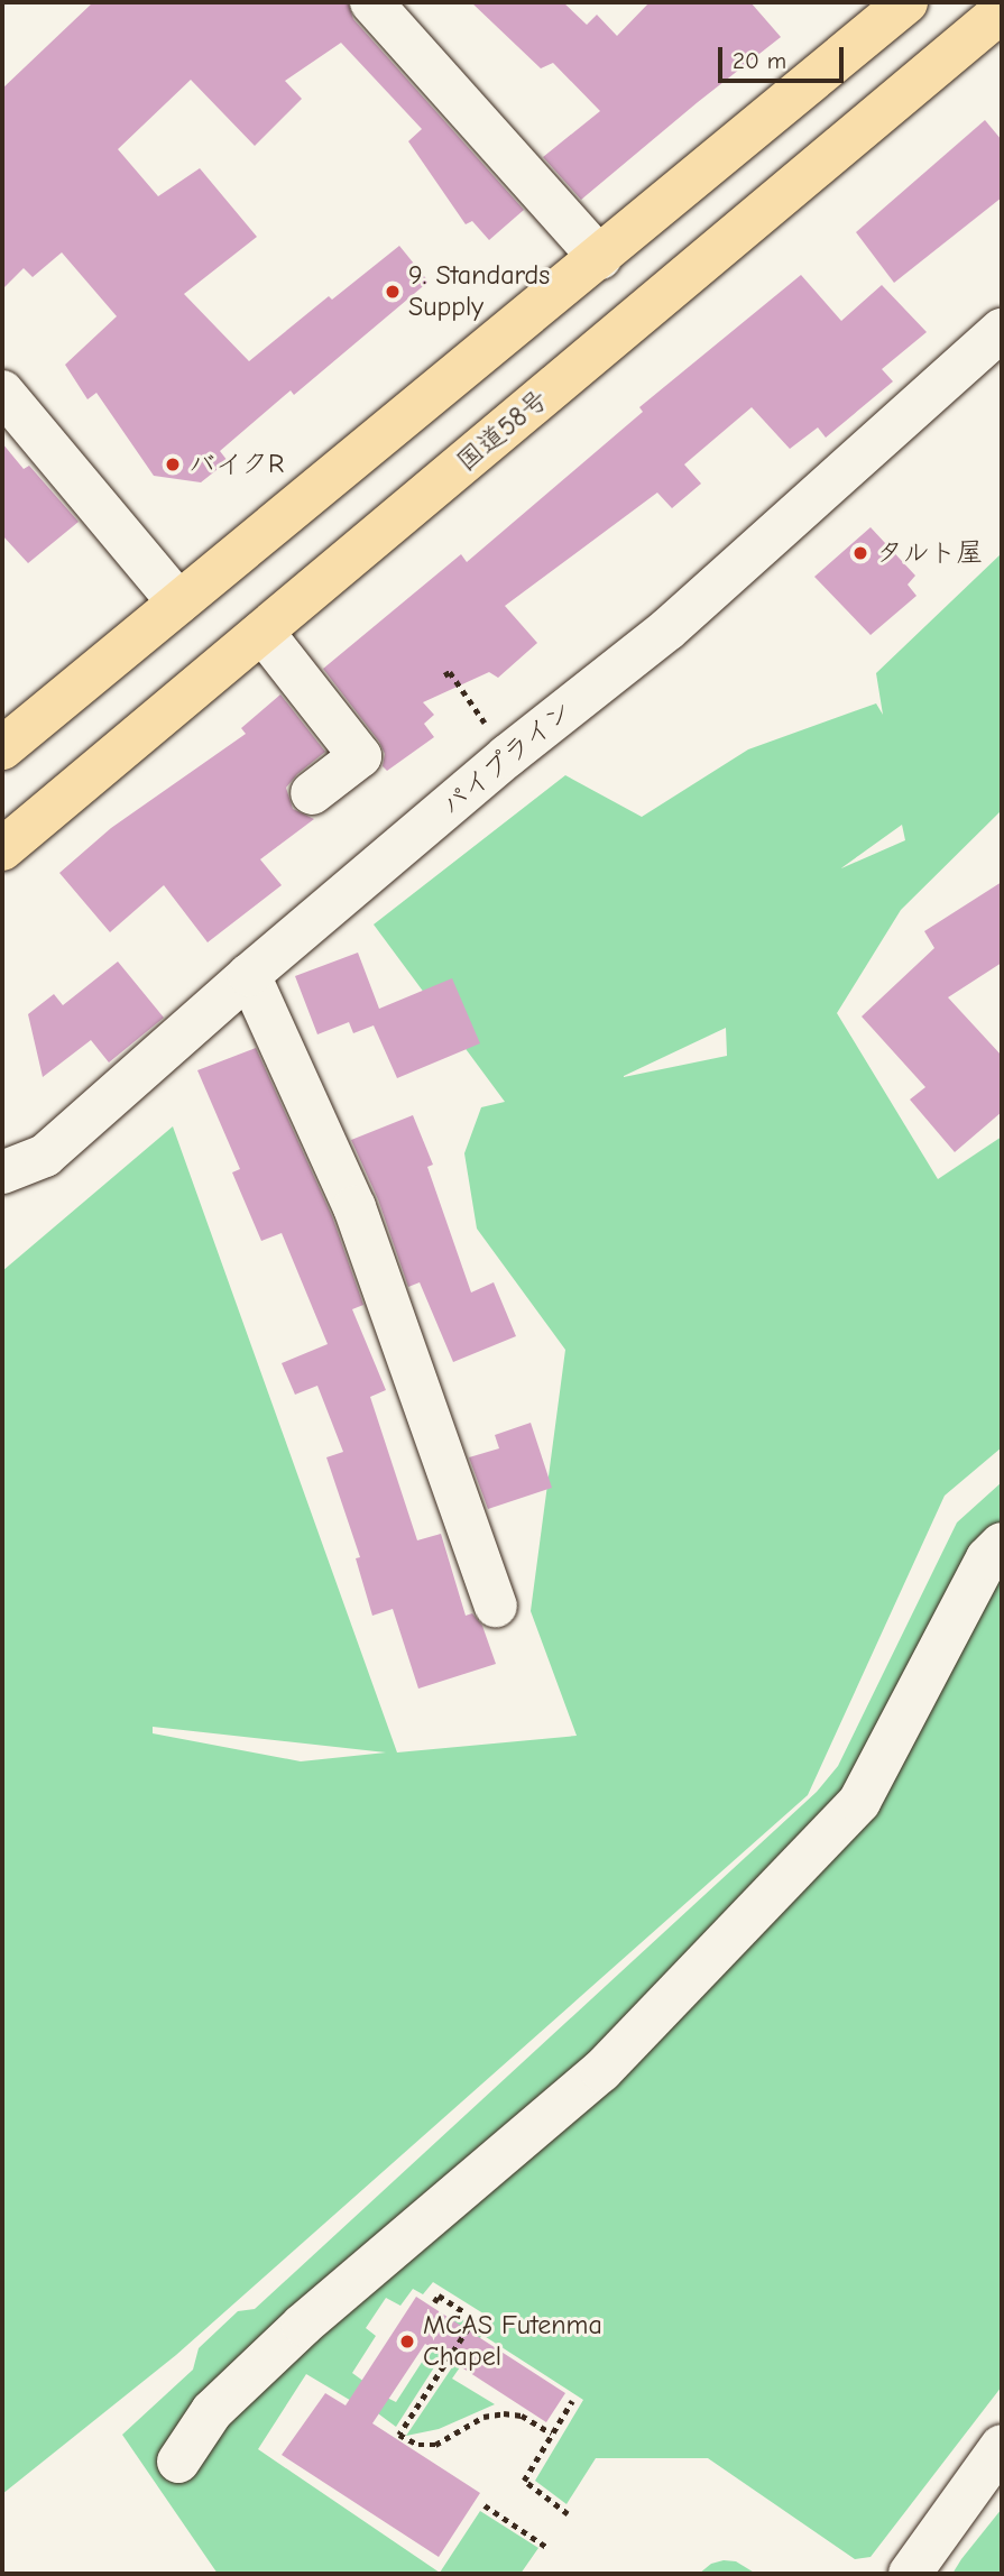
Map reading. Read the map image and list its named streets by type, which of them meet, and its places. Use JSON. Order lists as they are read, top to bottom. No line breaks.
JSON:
{"streets":{"highway":["国道58号"],"street":["パイプライン"]},"places":["9. Standards Supply","バイクR","タルト屋","MCAS Futenma Chapel"],"scale_bar":"20 m"}
